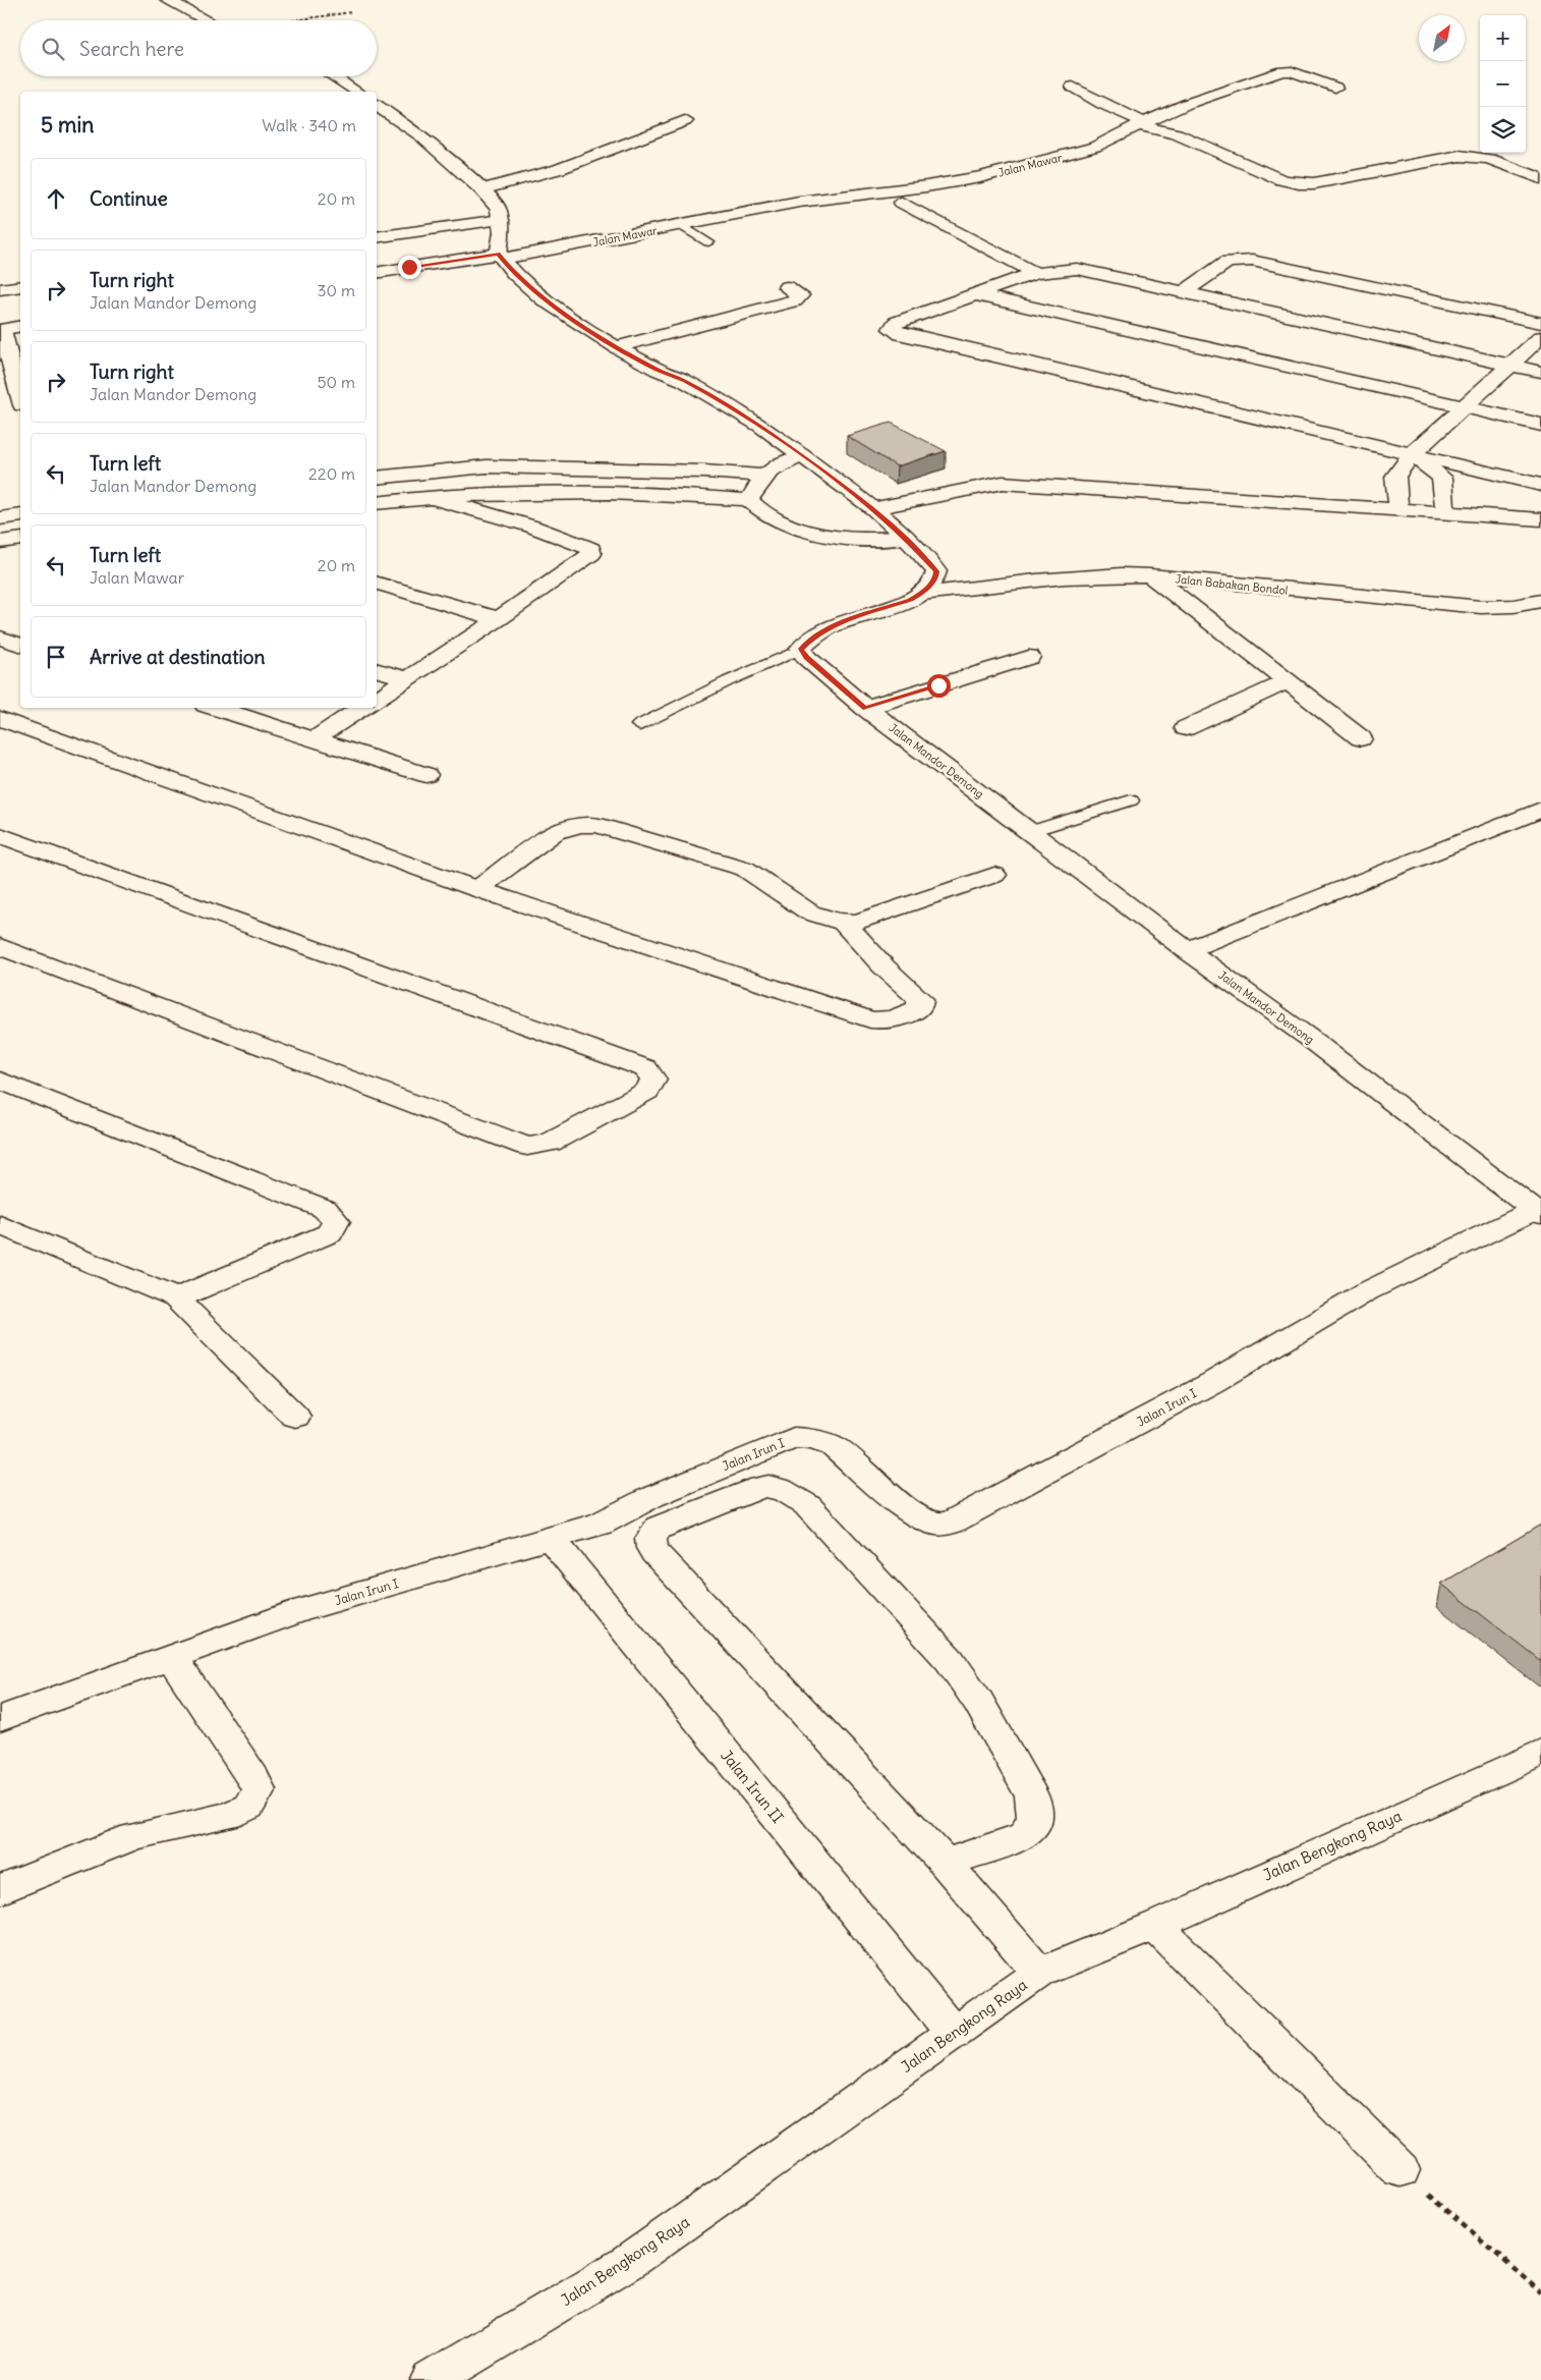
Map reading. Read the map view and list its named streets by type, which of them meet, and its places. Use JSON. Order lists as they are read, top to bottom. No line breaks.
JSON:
{"streets":{"street":["Jalan Mawar","Jalan Babakan Bondol","Jalan Mandor Demong","Jalan Irun I","Jalan Irun II","Jalan Bengkong Raya"]},"crossings":[["Jalan Mandor Demong","Jalan Irun I"],["Jalan Irun I","Jalan Irun II"],["Jalan Irun II","Jalan Bengkong Raya"]],"north":"top right","page":{"map_buttons":["+","−"],"search":"Search here","heading":["5 min","Walk · 340 m"],"list":[["Continue","20 m"],["Turn right","Jalan Mandor Demong","30 m"],["Turn right","Jalan Mandor Demong","50 m"],["Turn left","Jalan Mandor Demong","220 m"],["Turn left","Jalan Mawar","20 m"],"Arrive at destination"]}}
